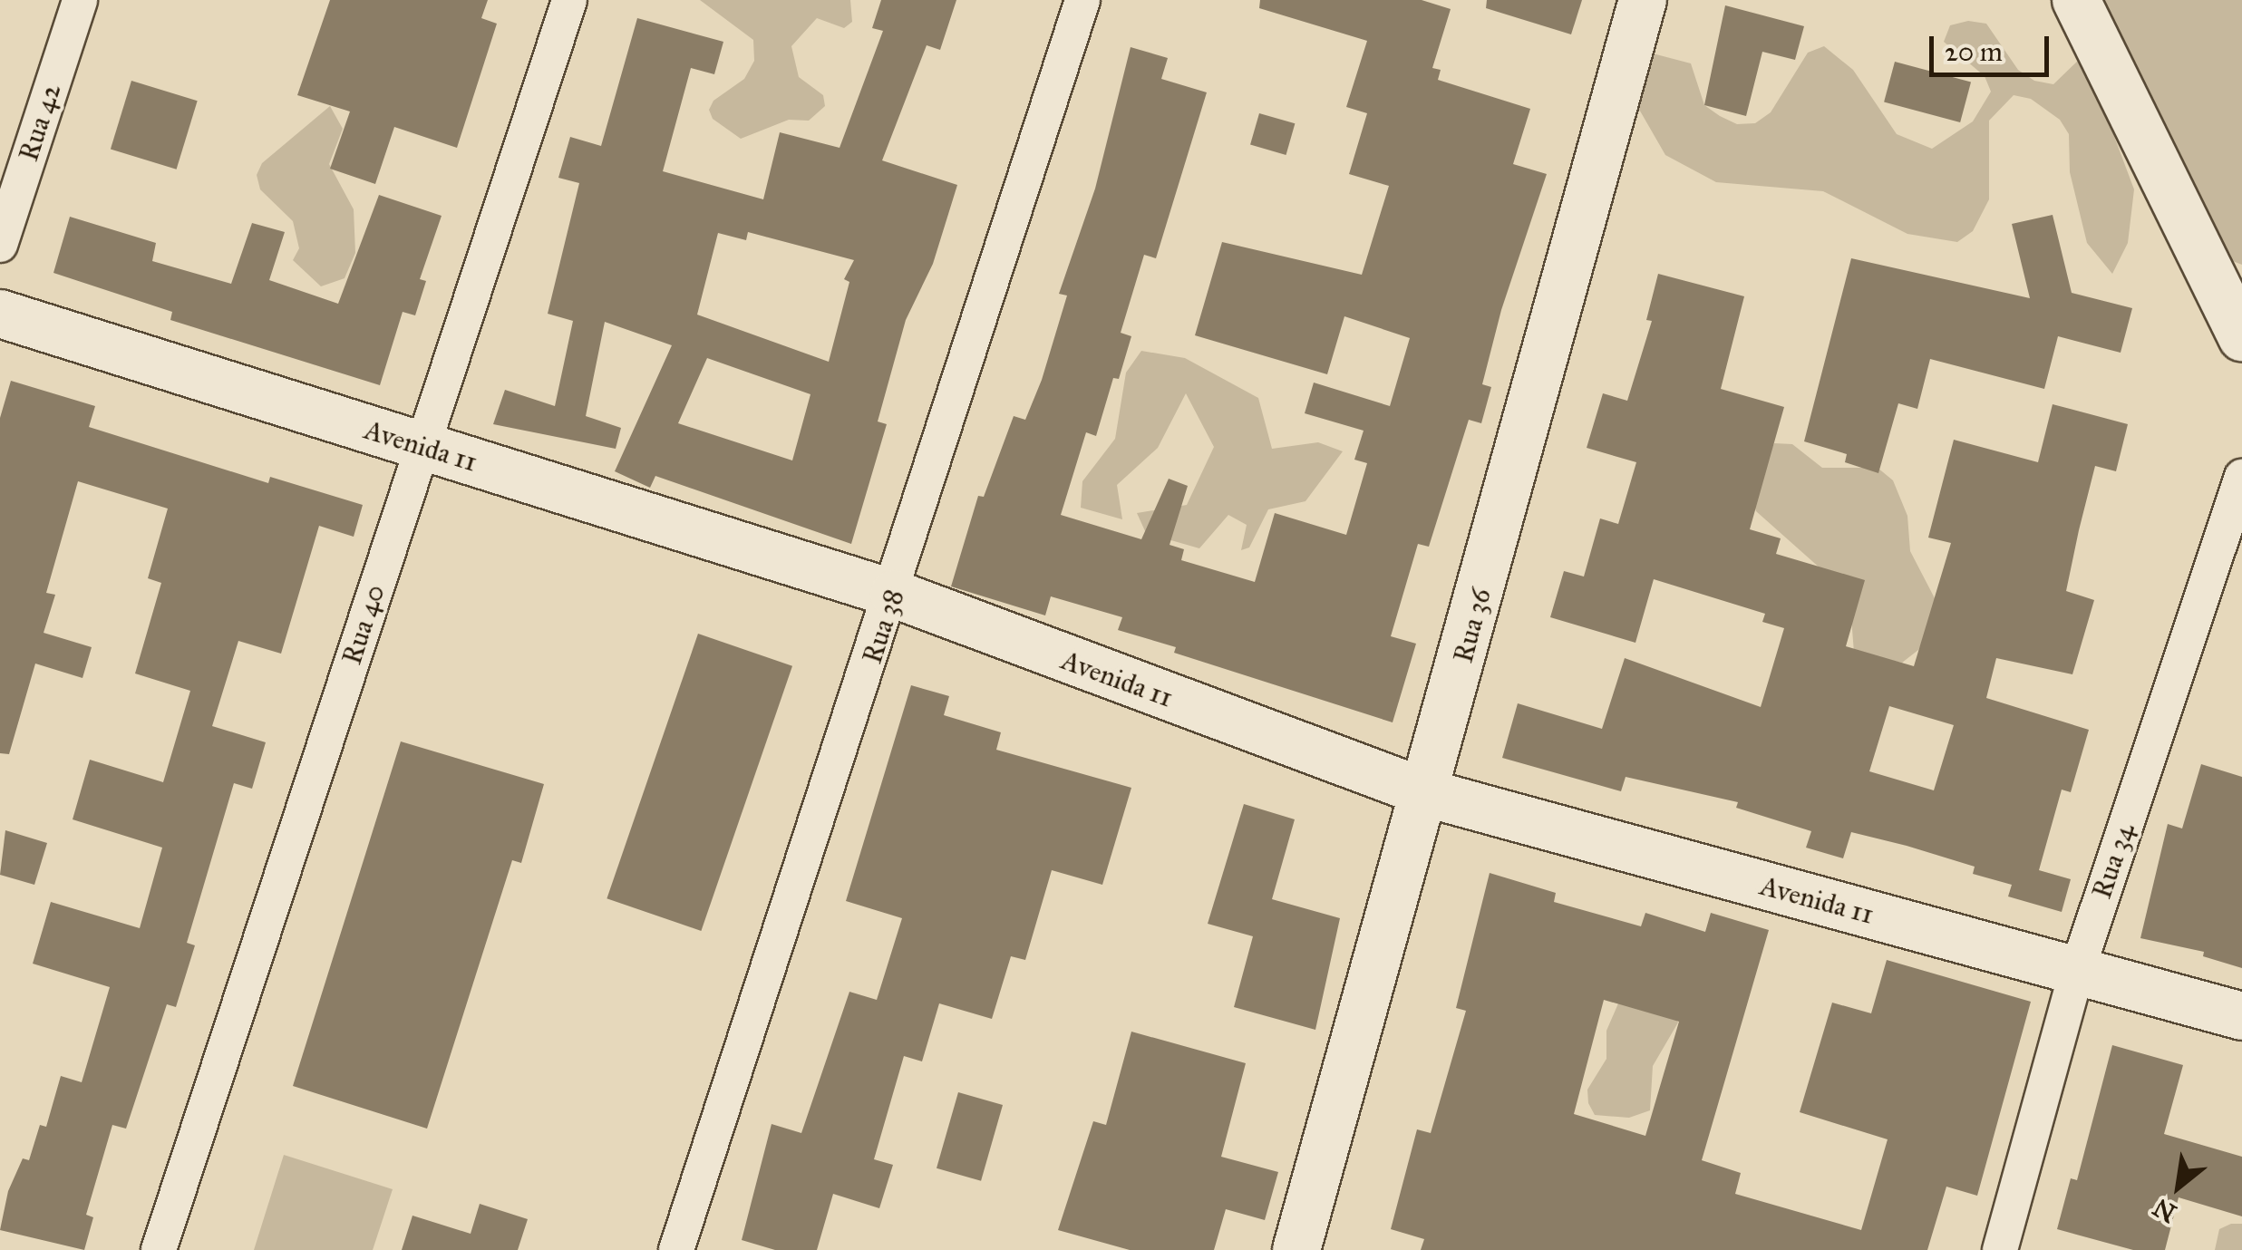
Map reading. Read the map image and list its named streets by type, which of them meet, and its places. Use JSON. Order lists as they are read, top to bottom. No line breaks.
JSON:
{"streets":{"street":["Rua 42","Avenida 11","Rua 40","Rua 36","Rua 38","Rua 34"]},"crossings":[["Avenida 11","Rua 40"],["Avenida 11","Rua 36"],["Avenida 11","Rua 38"],["Avenida 11","Rua 34"]],"scale_bar":"20 m","north":"bottom left"}
